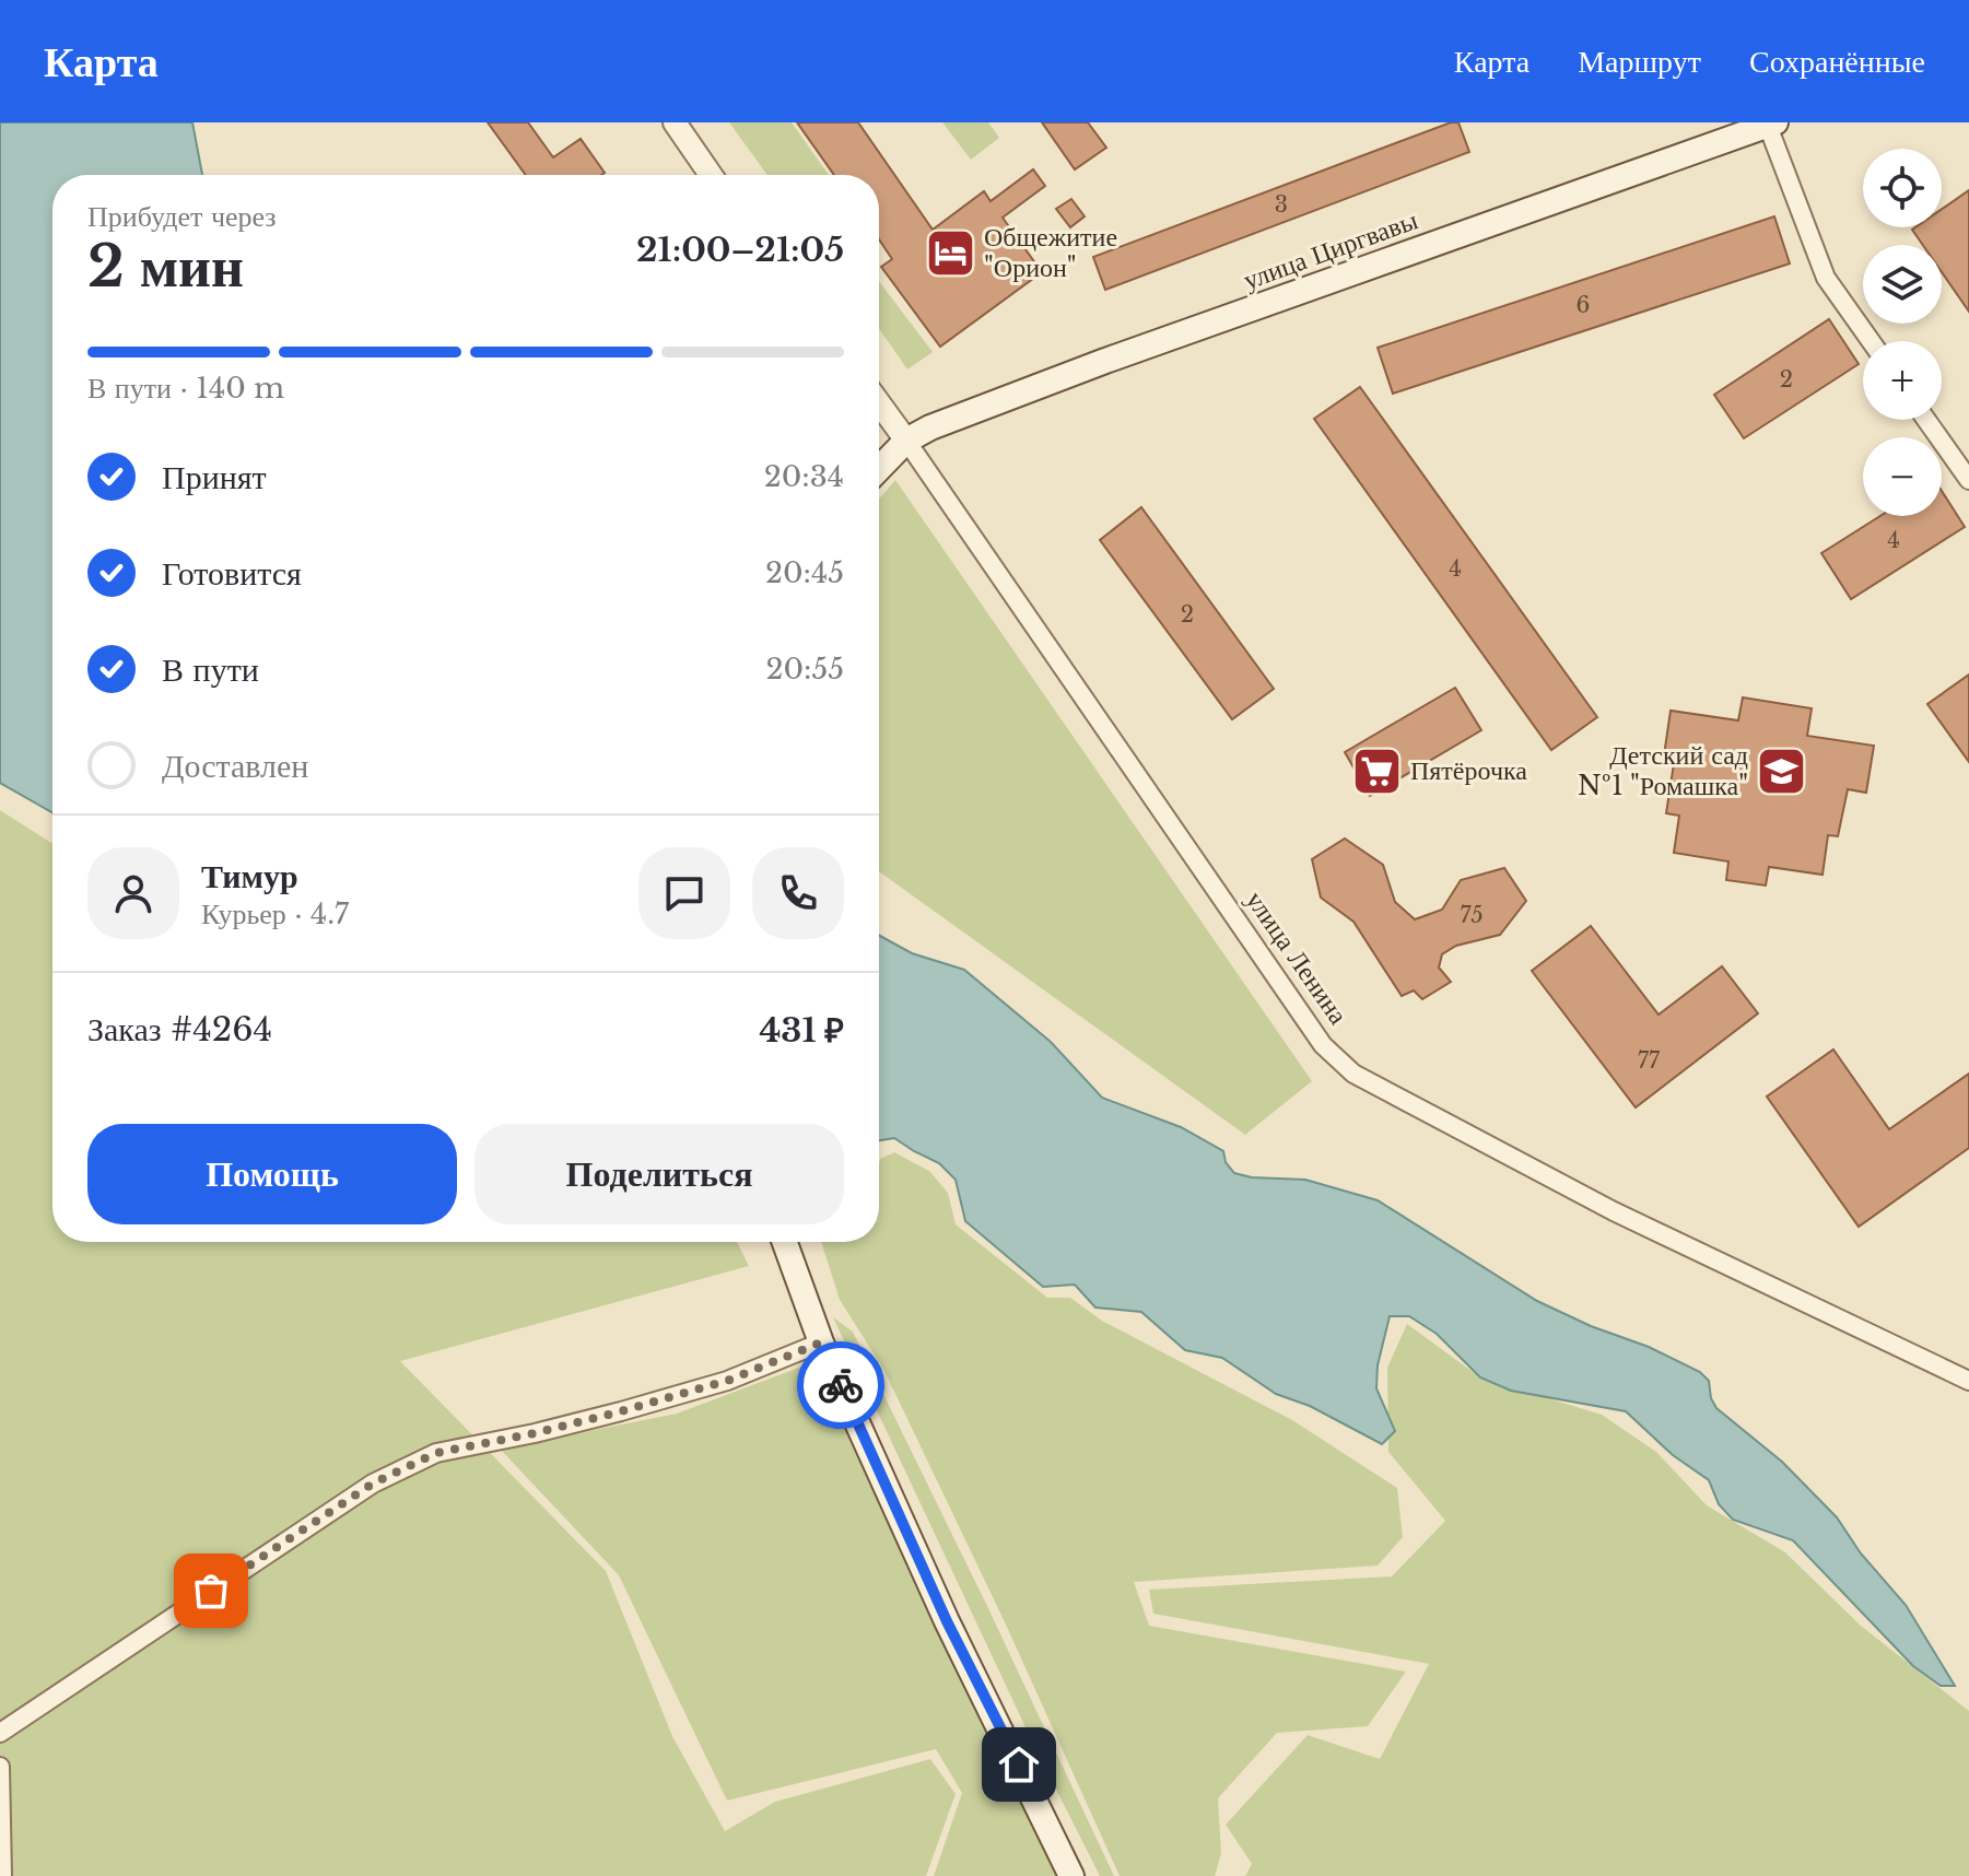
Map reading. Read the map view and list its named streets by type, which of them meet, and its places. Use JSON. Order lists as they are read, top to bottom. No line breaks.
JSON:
{"streets":{"main road":["улица Циргвавы"],"street":["улица Ленина"]},"crossings":[["улица Циргвавы","улица Ленина"]],"places":{"hotel":["Общежитие \"Орион\""],"supermarket":["Пятёрочка"],"school or university":["Детский сад №1 \"Ромашка\""]},"house_numbers":["3","6","2","4","4","2","75","77"],"page":{"header":"Карта","nav":["Карта","Маршрут","Сохранённые"],"map_buttons":["+","−"],"heading":["2 мин","Прибудет через","21:00–21:05"],"panel":["Тимур","Курьер · 4.7","Заказ #4264","431 ₽"],"bar":"В пути · 140 m","list":[["Принят","20:34"],["Готовится","20:45"],["В пути","20:55"],"Доставлен"],"buttons":["Помощь","Поделиться"]}}
